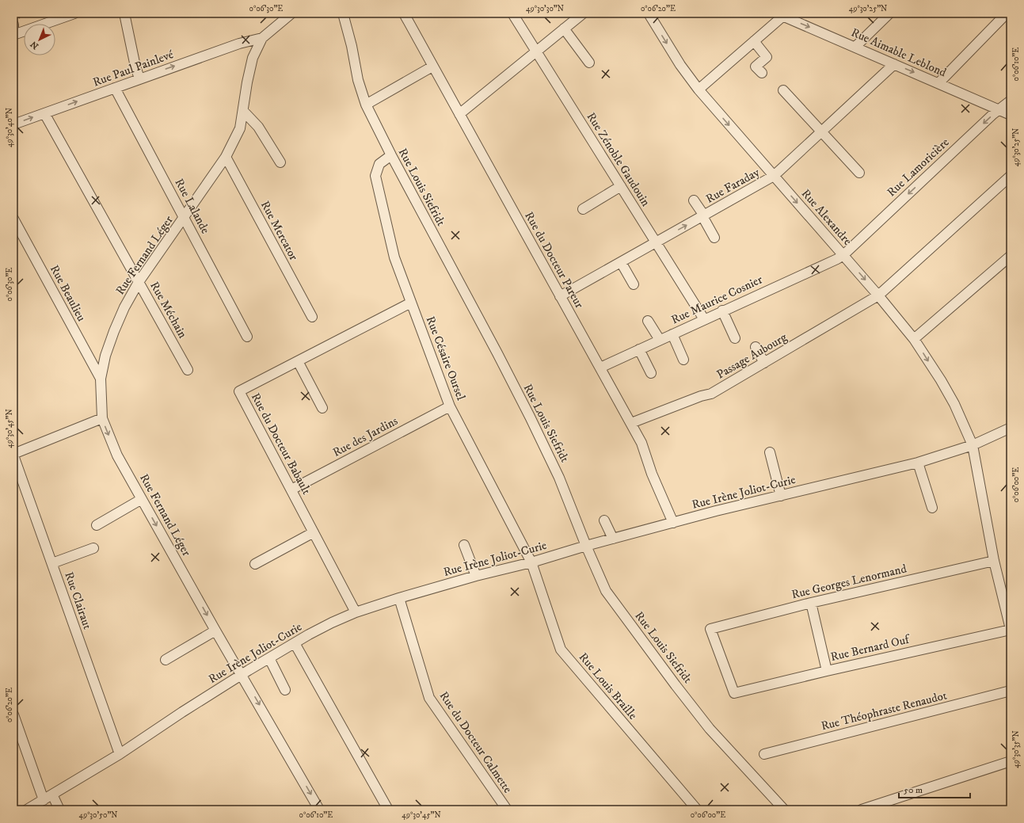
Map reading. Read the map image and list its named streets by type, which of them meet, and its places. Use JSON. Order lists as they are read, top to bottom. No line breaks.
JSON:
{"streets":{"street":["Rue Aimable Leblond","Rue Paul Painlevé","Rue Zénoble Gaudouin","Rue Lamoricière","Rue Faraday","Rue Louis Siefridt","Rue Lalande","Rue Alexandre","Rue Mercator","Rue Fernand Léger","Rue du Docteur Pareur","Rue Beaulieu","Rue Maurice Cosnier","Rue Méchain","Passage Aubourg","Rue Césaire Oursel","Rue des Jardins","Rue du Docteur Babault","Rue Irène Joliot-Curie","Rue Georges Lenormand","Rue Clairaut","Rue Bernard Ouf","Rue Louis Braille","Rue Théophraste Renaudot","Rue du Docteur Calmette"]},"crossings":[["Rue Aimable Leblond","Rue Lamoricière"],["Rue Aimable Leblond","Rue Faraday"],["Rue Paul Painlevé","Rue Lalande"],["Rue Paul Painlevé","Rue Fernand Léger"],["Rue Paul Painlevé","Rue Méchain"],["Rue Zénoble Gaudouin","Rue Faraday"],["Rue Zénoble Gaudouin","Rue Maurice Cosnier"],["Rue Lamoricière","Rue Alexandre"],["Rue Lamoricière","Rue Maurice Cosnier"],["Rue Faraday","Rue Alexandre"],["Rue Faraday","Rue du Docteur Pareur"],["Rue Louis Siefridt","Rue Césaire Oursel"],["Rue Louis Siefridt","Rue Irène Joliot-Curie"],["Rue Lalande","Rue Fernand Léger"],["Rue Alexandre","Rue Maurice Cosnier"],["Rue Alexandre","Passage Aubourg"],["Rue Alexandre","Rue Irène Joliot-Curie"],["Rue Alexandre","Rue Georges Lenormand"],["Rue Alexandre","Rue Bernard Ouf"],["Rue Mercator","Rue Fernand Léger"],["Rue Fernand Léger","Rue Beaulieu"],["Rue Fernand Léger","Rue Méchain"],["Rue Fernand Léger","Rue Irène Joliot-Curie"],["Rue du Docteur Pareur","Rue Maurice Cosnier"],["Rue du Docteur Pareur","Passage Aubourg"],["Rue du Docteur Pareur","Rue Irène Joliot-Curie"],["Rue Césaire Oursel","Rue des Jardins"],["Rue Césaire Oursel","Rue du Docteur Babault"],["Rue Césaire Oursel","Rue Irène Joliot-Curie"],["Rue Césaire Oursel","Rue Louis Braille"],["Rue des Jardins","Rue du Docteur Babault"],["Rue du Docteur Babault","Rue Irène Joliot-Curie"],["Rue Irène Joliot-Curie","Rue Clairaut"],["Rue Irène Joliot-Curie","Rue Louis Braille"],["Rue Irène Joliot-Curie","Rue du Docteur Calmette"],["Rue Georges Lenormand","Rue Bernard Ouf"]],"one_way":["Rue Paul Painlevé","Rue Lamoricière"],"scale_bar":"50 m","north":"bottom left","coordinates":["0°06'30\"E","49°30'30\"N","0°06'20\"E","49°30'25\"N","0°06'10\"E","49°30'40\"N","49°30'45\"N","0°06'00\"E","49°30'35\"N","49°30'50\"N"]}
